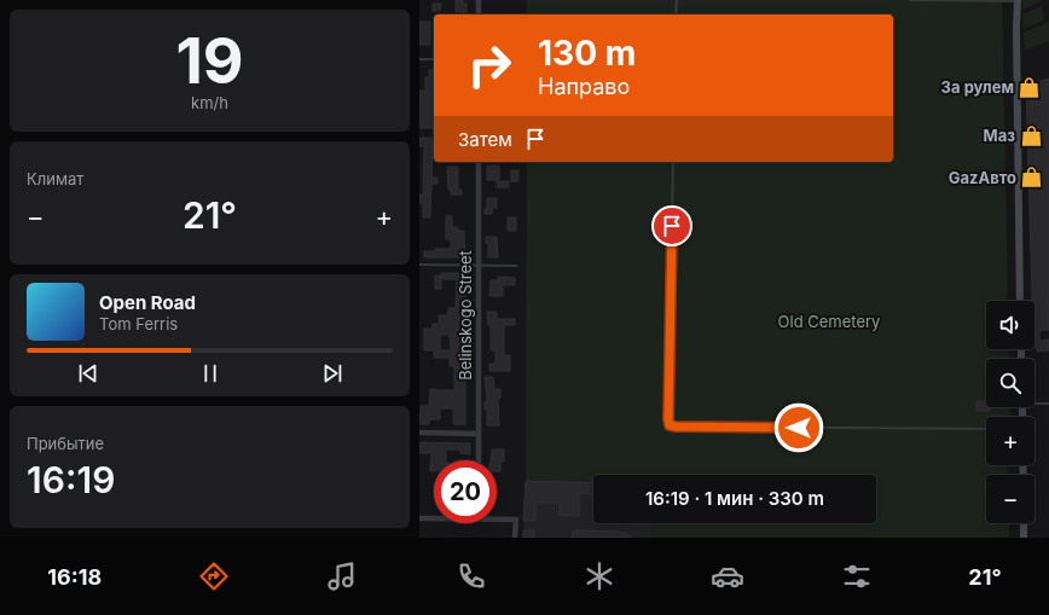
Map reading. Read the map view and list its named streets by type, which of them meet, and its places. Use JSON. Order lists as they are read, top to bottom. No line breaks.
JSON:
{"streets":{"street":["Belinskogo Street"]},"parks":["Old Cemetery"],"places":{"shop":["За рулем","Маз","GazАвто"]},"page":{"tile":[["19","km/h"],"Климат",["Прибытие","16:19"]],"turn":["130 m","Направо"],"then":"Затем","heat":["−","21°","+"],"song":["Open Road","Tom Ferris"],"map_buttons":["+","−"],"limit":"20","trip":"16:19 · 1 мин · 330 m","tabs":["16:18","21°"]}}
